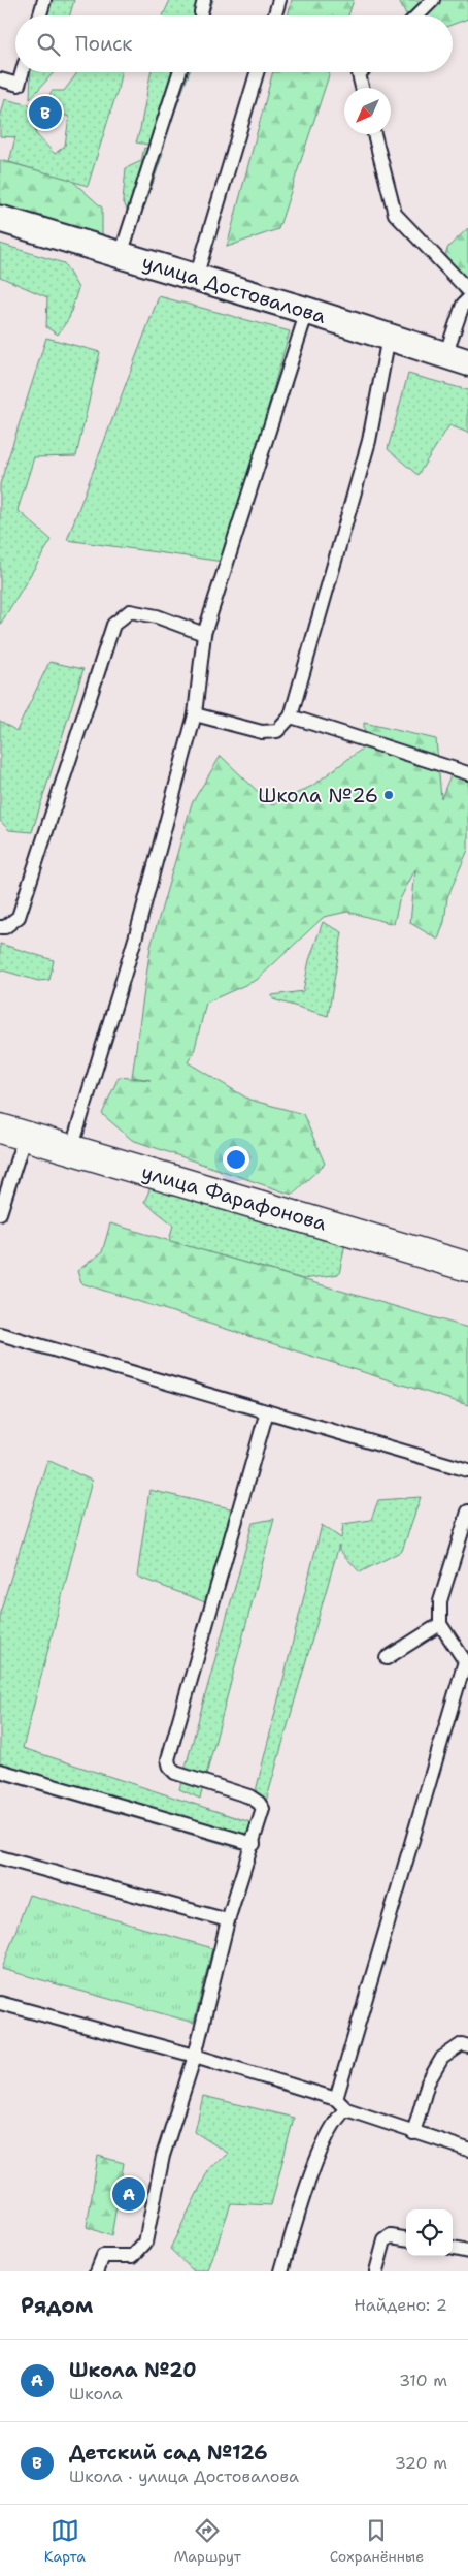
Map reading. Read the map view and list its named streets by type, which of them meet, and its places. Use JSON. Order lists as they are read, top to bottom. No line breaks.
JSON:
{"streets":{"street":["улица Достовалова","улица Фарафонова"]},"places":["Школа №26"],"north":"bottom left","page":{"search":"Поиск","pins":["B","A"],"heading":["Рядом","Найдено: 2"],"list":[{"mark":"A","name":"Школа №20","note":"Школа","value":"310 m"},{"mark":"B","name":"Детский сад №126","note":"Школа · улица Достовалова","value":"320 m"}],"nav":["Карта","Маршрут","Сохранённые"]}}
